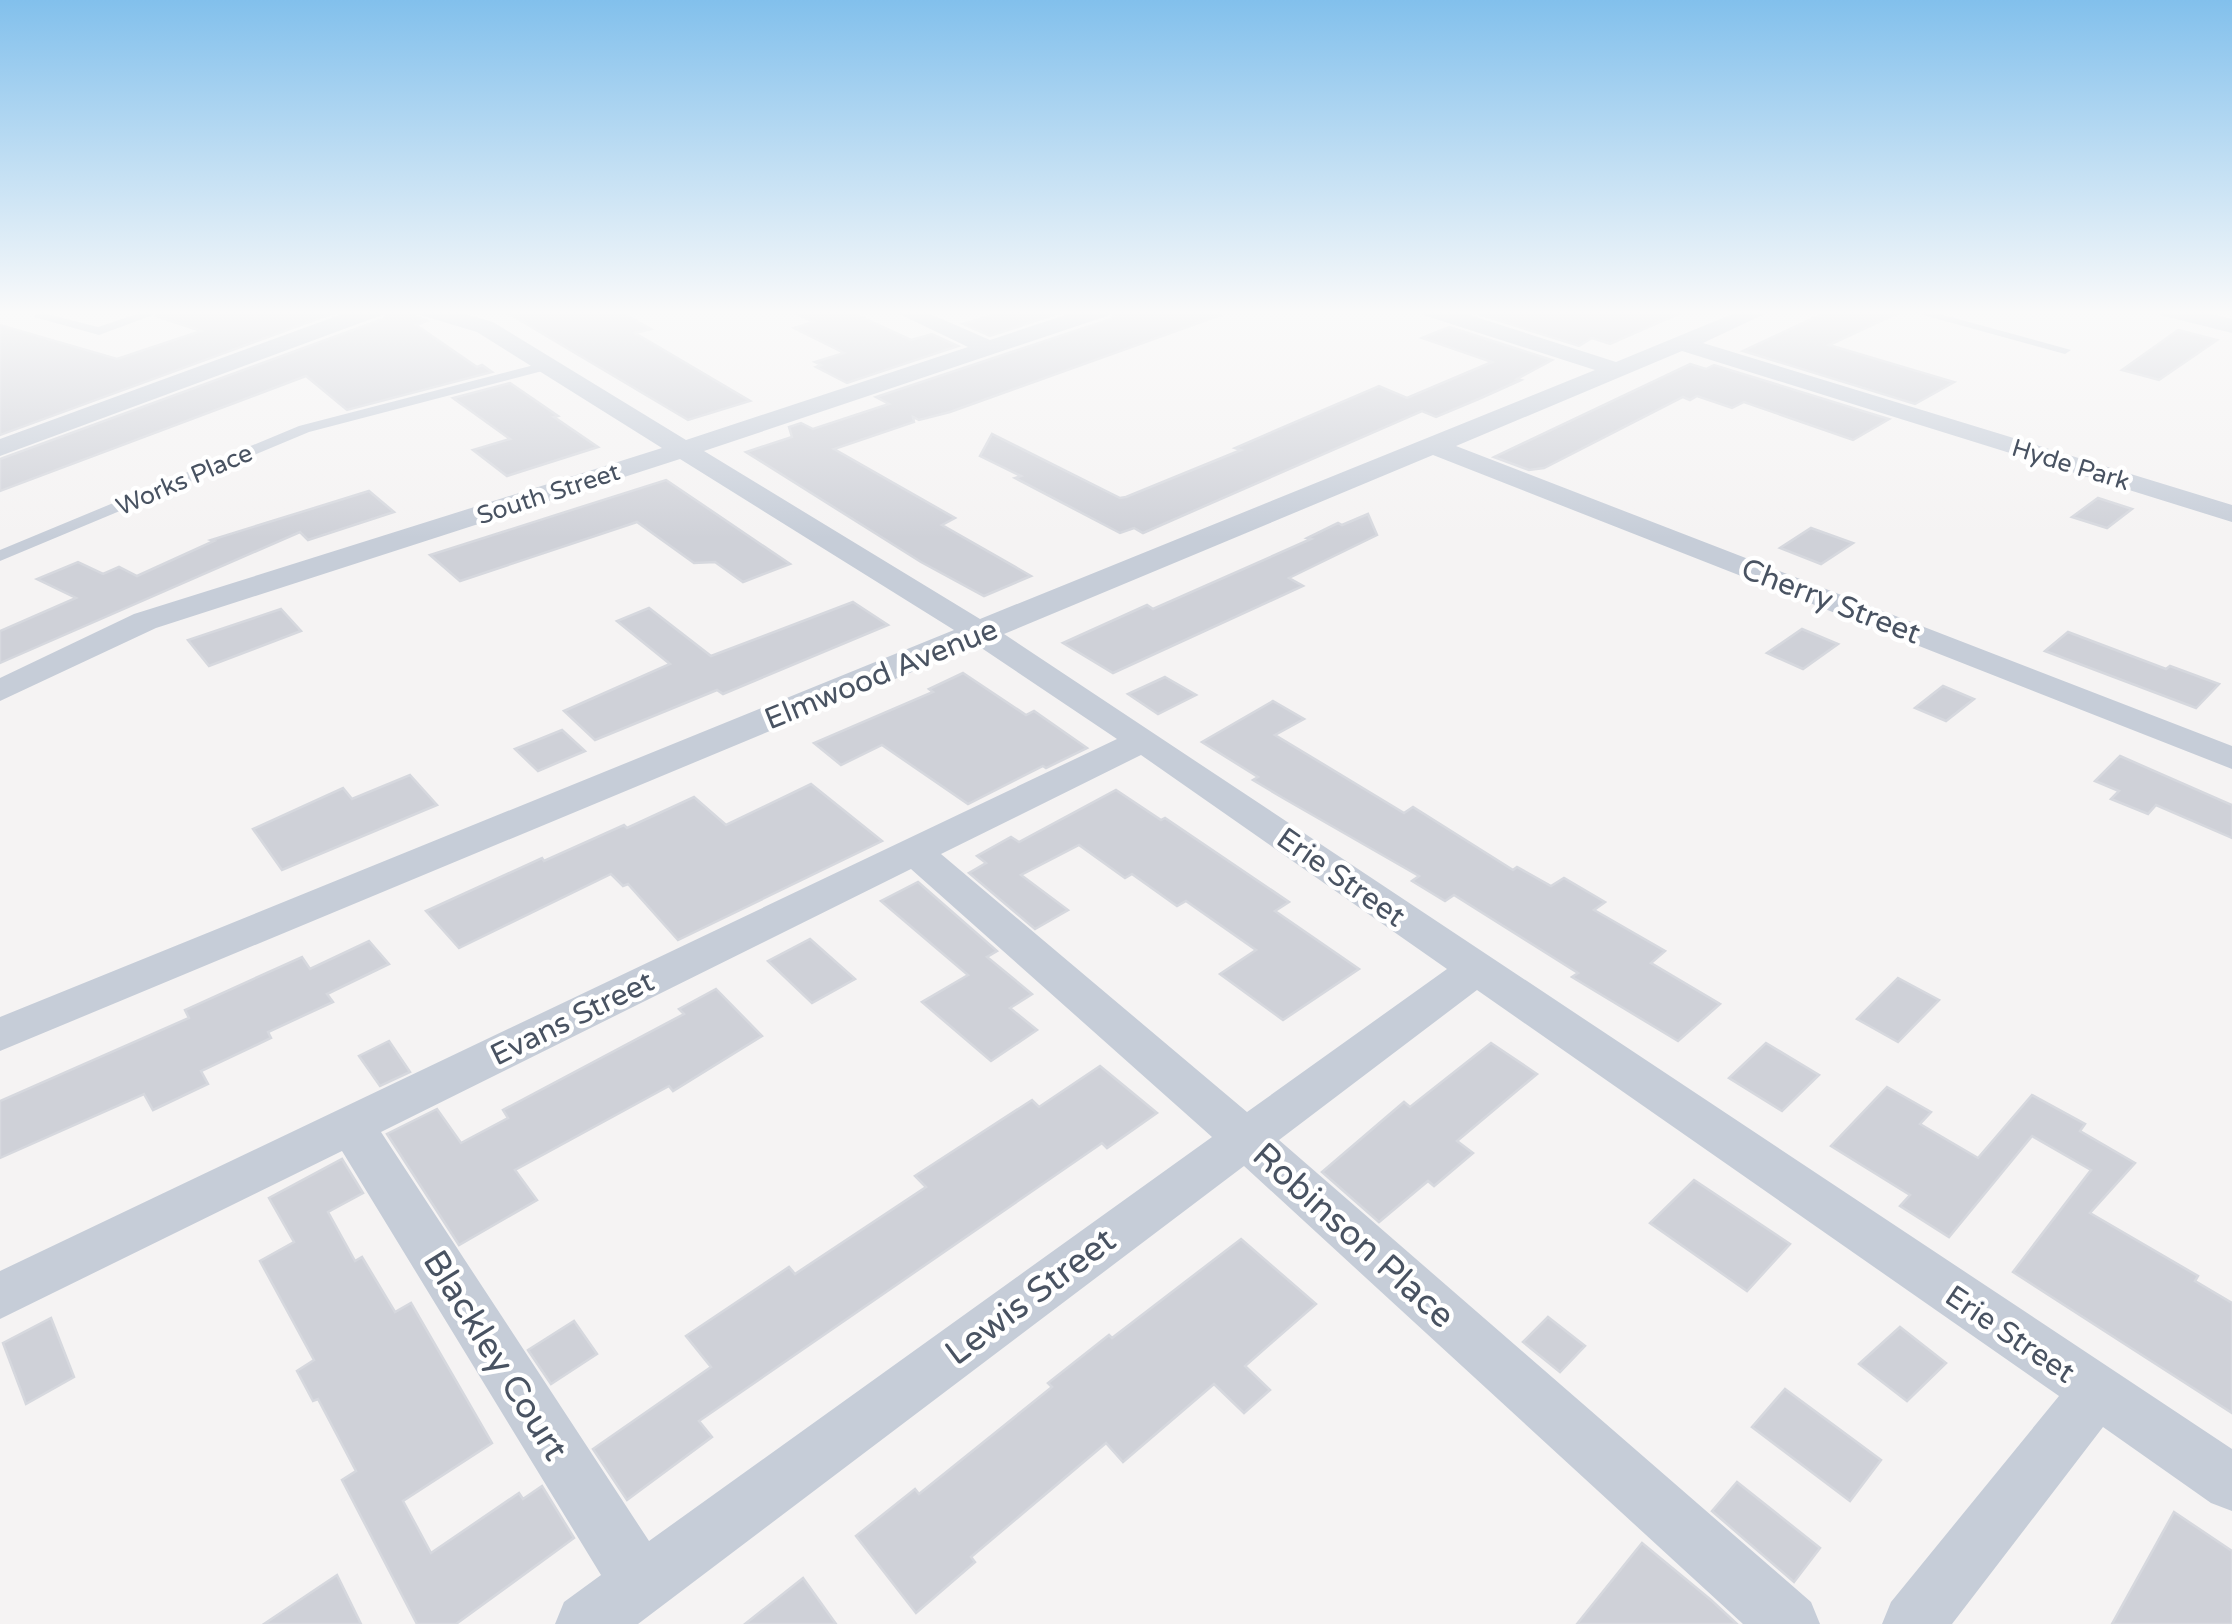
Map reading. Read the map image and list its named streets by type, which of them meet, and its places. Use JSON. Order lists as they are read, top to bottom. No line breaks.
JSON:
{"streets":{"street":["Hyde Park","South Street","Cherry Street","Elmwood Avenue","Erie Street","Evans Street","Robinson Place","Lewis Street","Blackley Court"],"lane":["Works Place"]},"crossings":[["South Street","Erie Street"],["Cherry Street","Elmwood Avenue"],["Elmwood Avenue","Erie Street"],["Erie Street","Evans Street"],["Erie Street","Lewis Street"],["Evans Street","Robinson Place"],["Evans Street","Blackley Court"],["Robinson Place","Lewis Street"],["Lewis Street","Blackley Court"]]}
